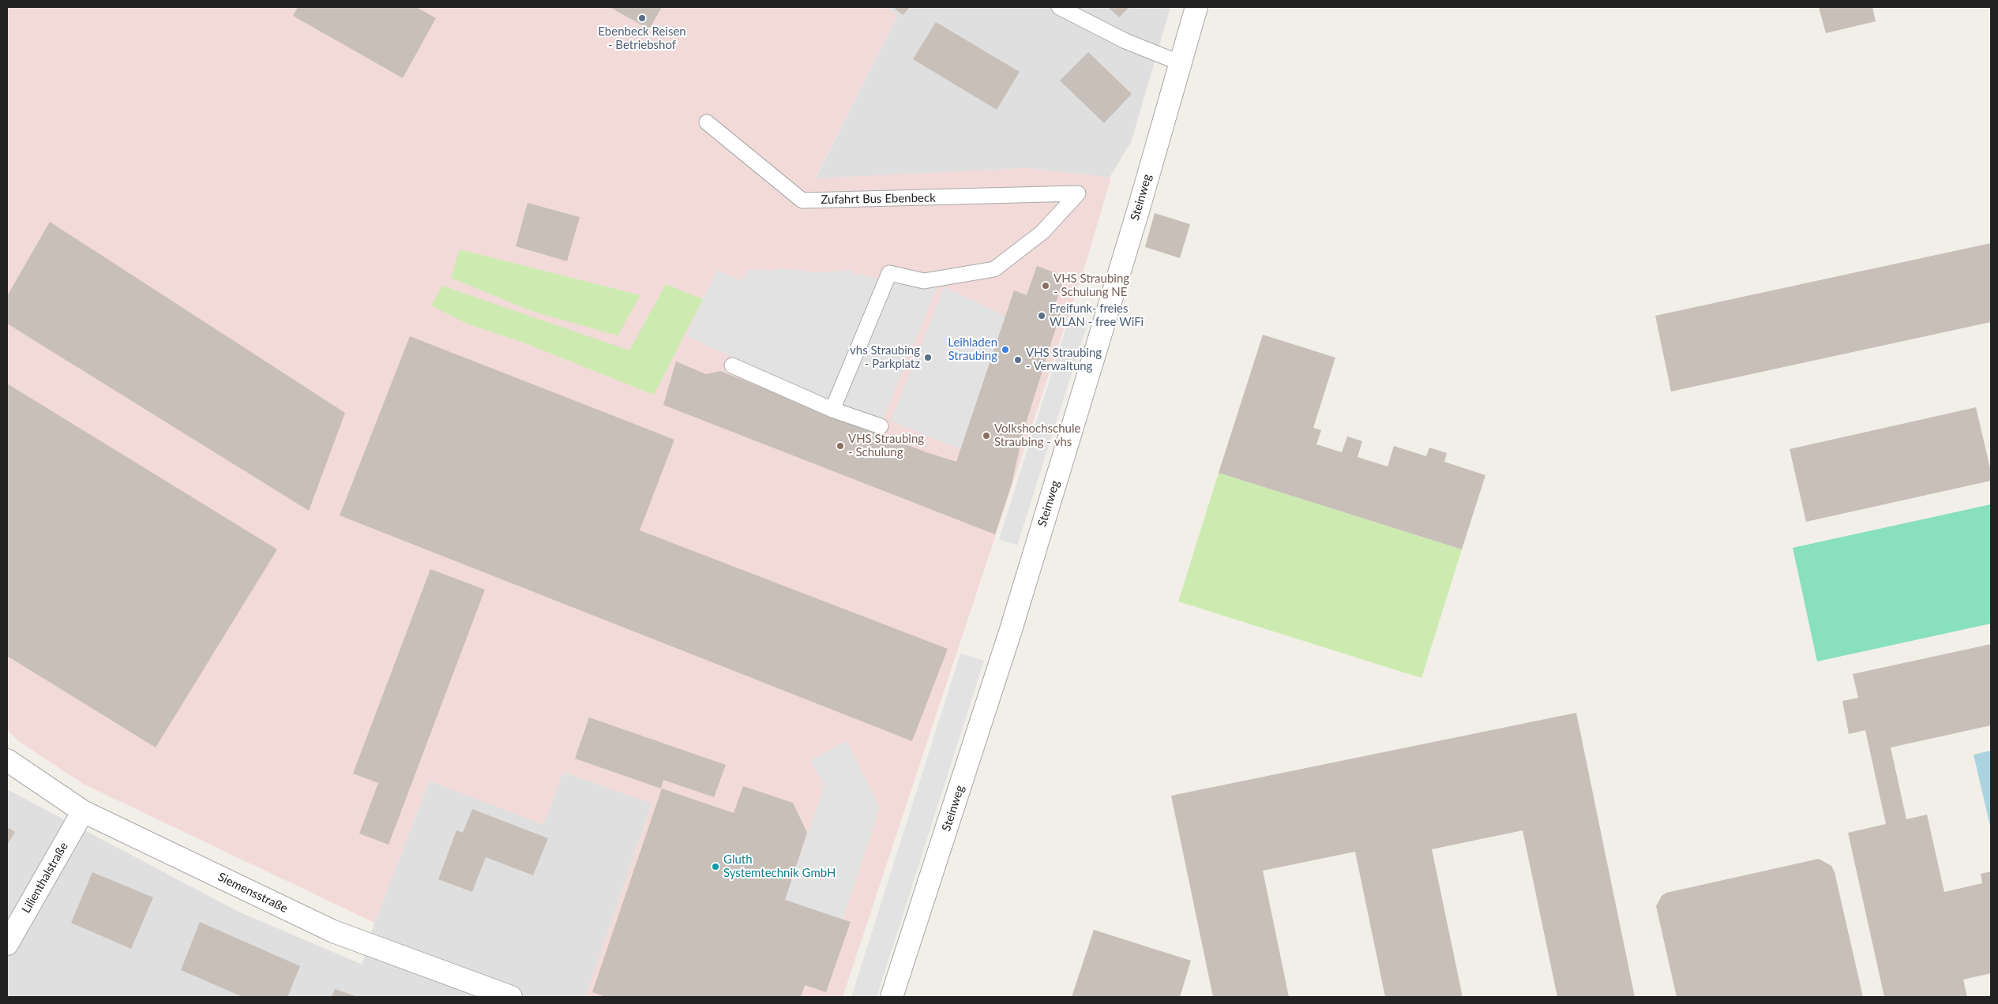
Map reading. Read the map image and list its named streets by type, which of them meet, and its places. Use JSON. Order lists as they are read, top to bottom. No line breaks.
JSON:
{"streets":{"street":["Steinweg","Lilienthalstraße","Siemensstraße"],"lane":["Zufahrt Bus Ebenbeck"]},"crossings":[["Lilienthalstraße","Siemensstraße"]],"places":["Ebenbeck Reisen - Betriebshof","VHS Straubing - Schulung NE","Freifunk- freies WLAN - free WiFi","Leihladen Straubing","vhs Straubing - Parkplatz","VHS Straubing - Verwaltung","Volkshochschule Straubing - vhs","VHS Straubing - Schulung","Gluth Systemtechnik GmbH"]}
